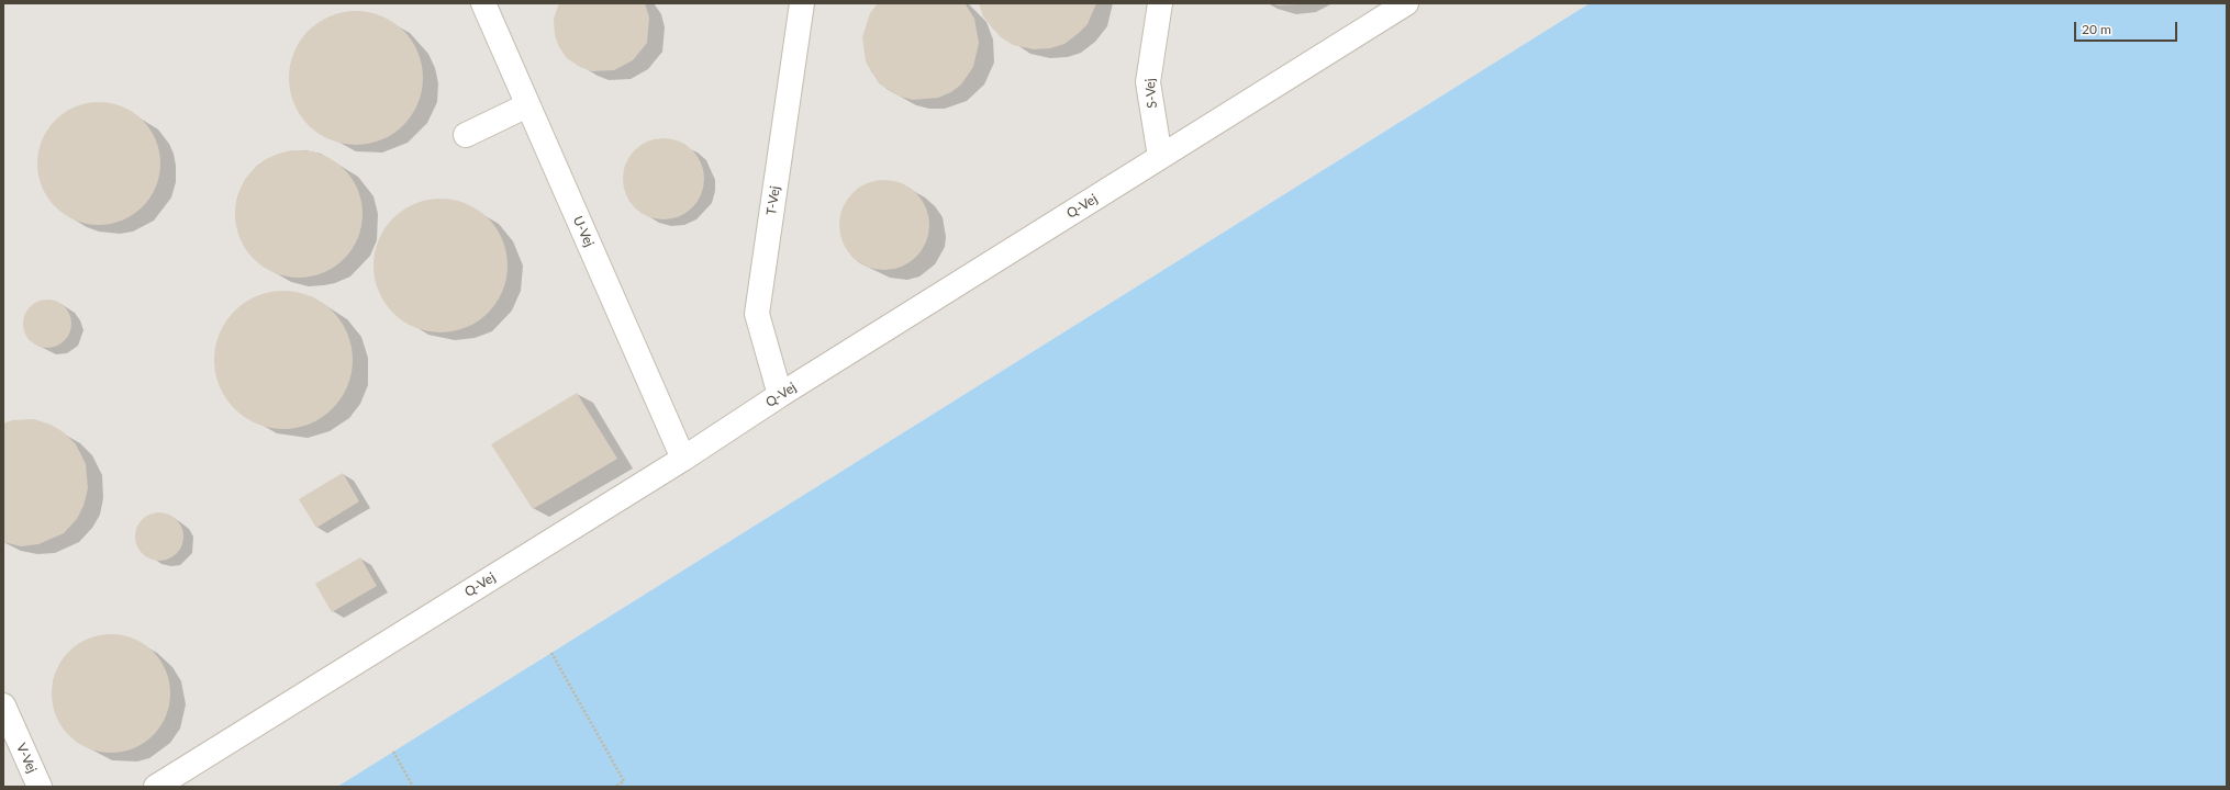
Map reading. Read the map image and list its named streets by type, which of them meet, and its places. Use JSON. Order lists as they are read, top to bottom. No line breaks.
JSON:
{"streets":{"lane":["S-Vej","T-Vej","Q-Vej","U-Vej","V-Vej"]},"crossings":[["S-Vej","Q-Vej"],["T-Vej","Q-Vej"],["Q-Vej","U-Vej"]],"scale_bar":"20 m"}
